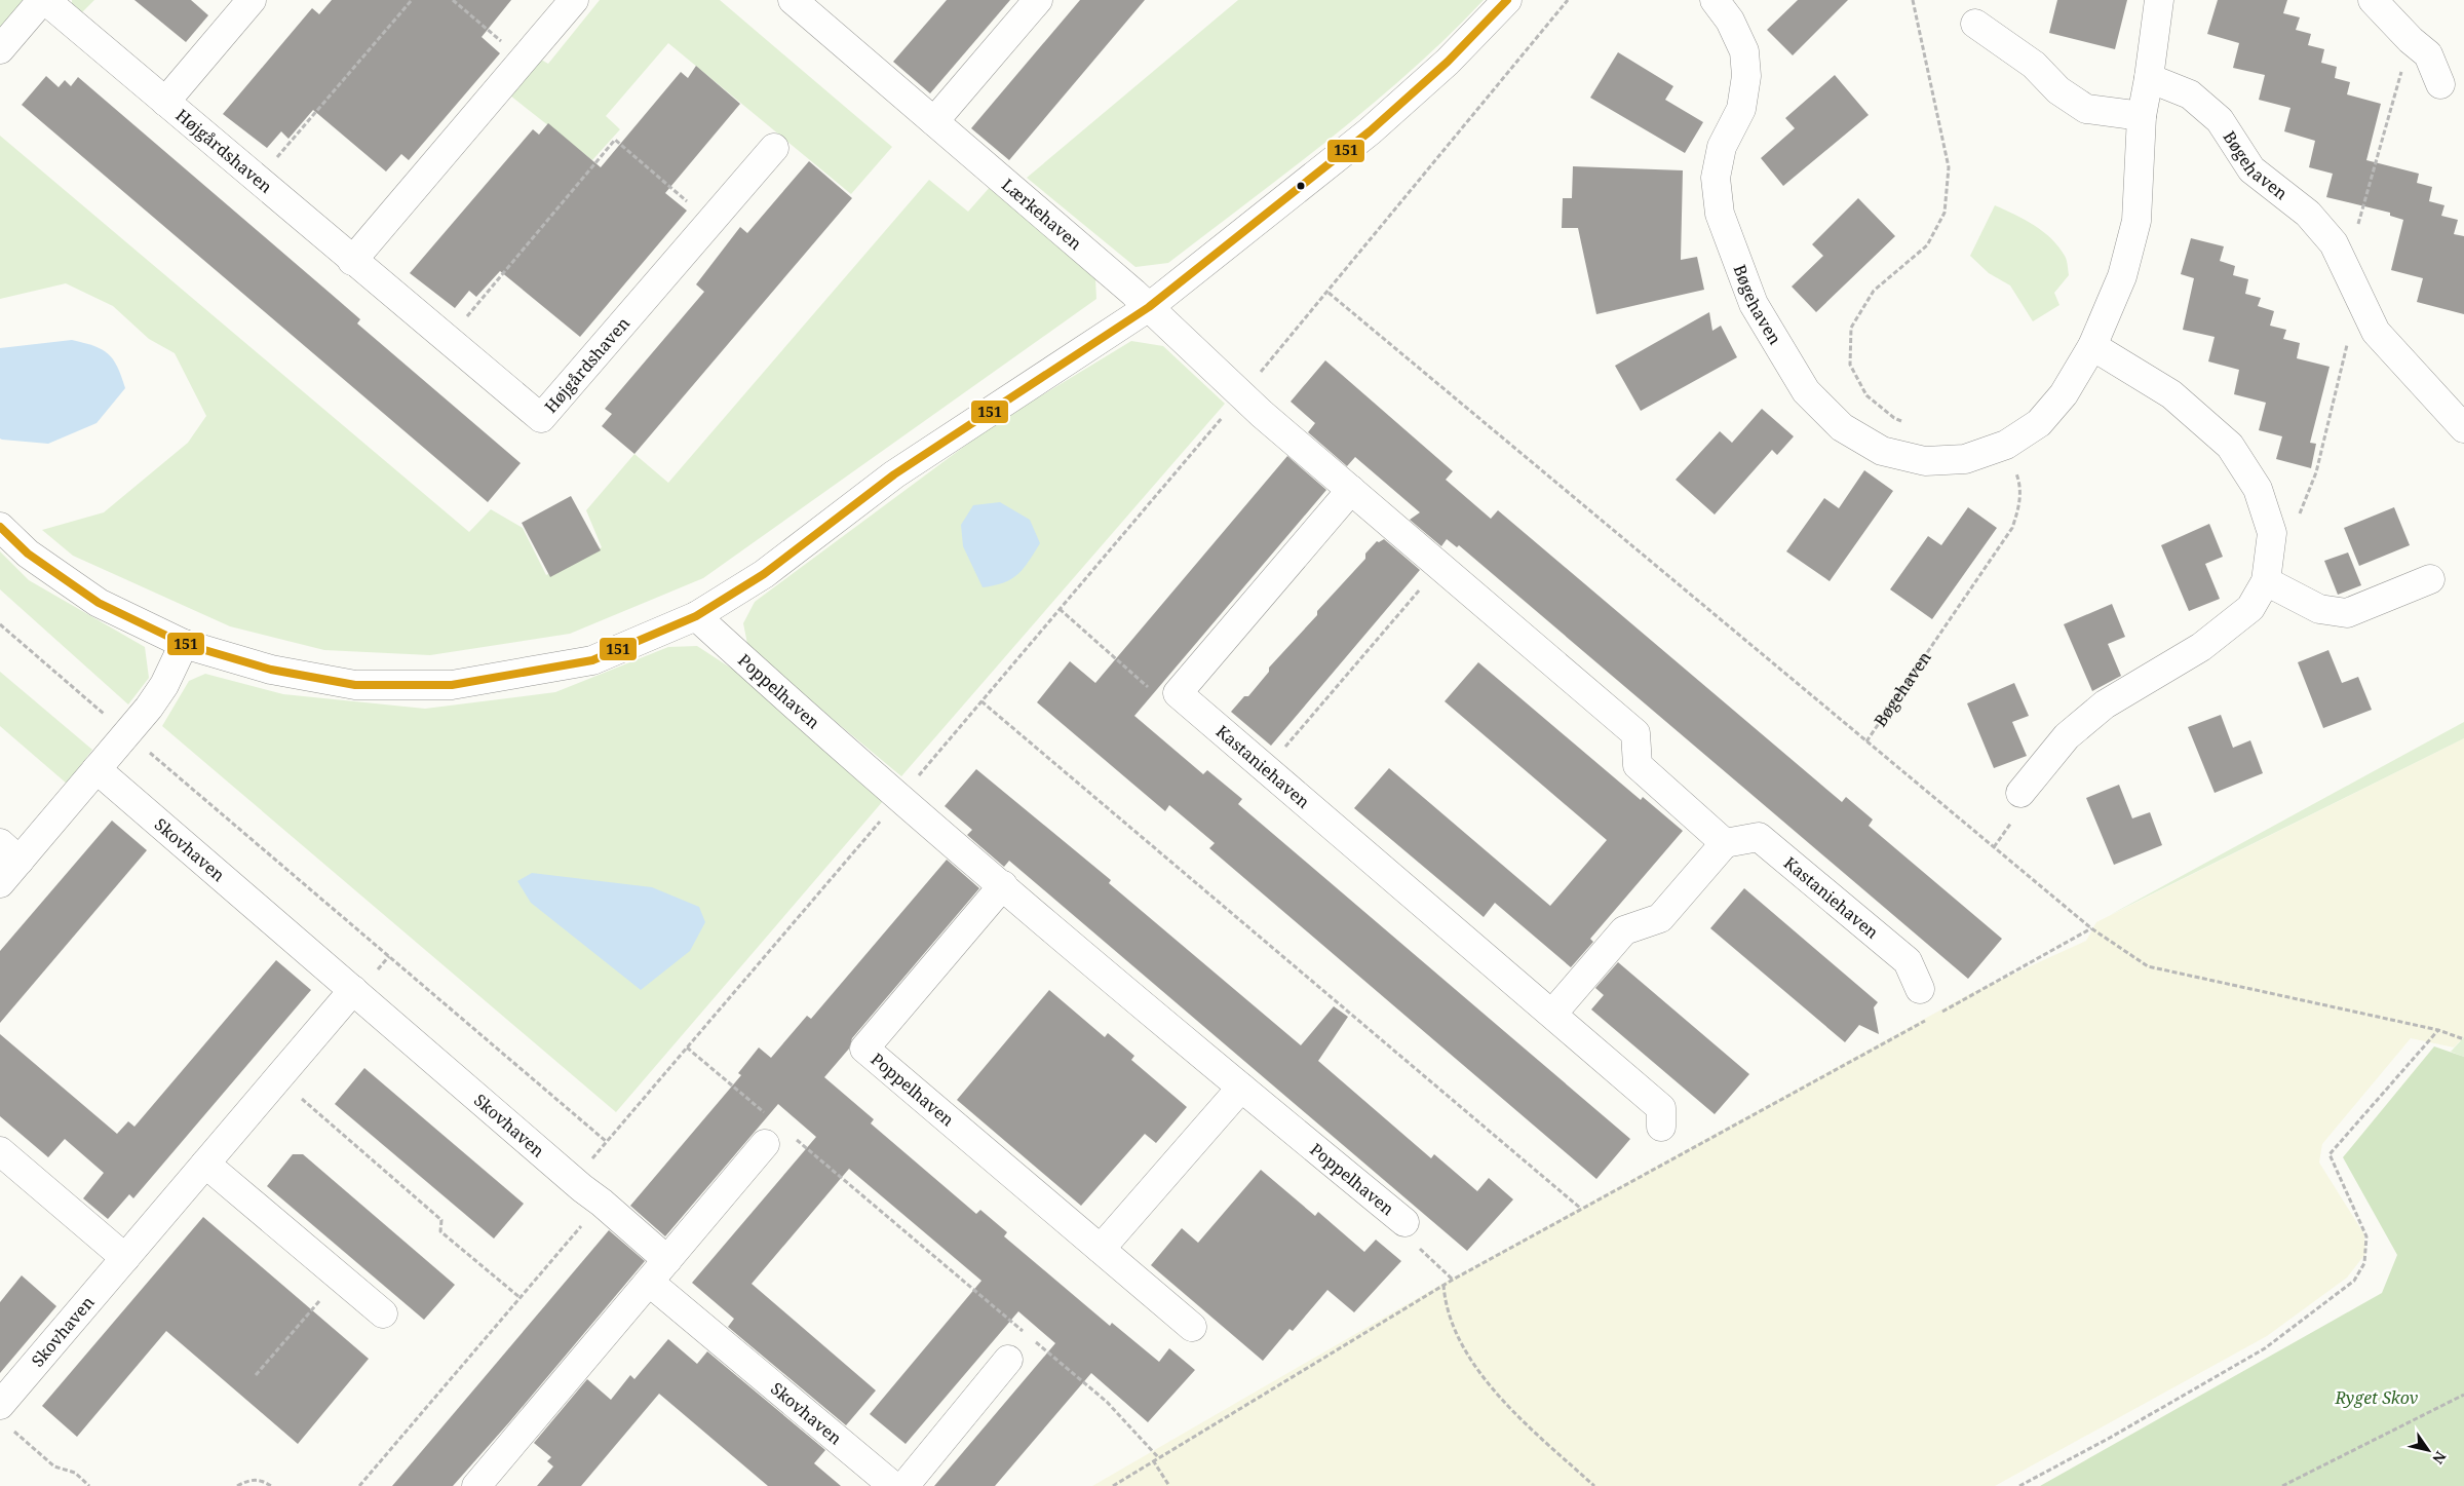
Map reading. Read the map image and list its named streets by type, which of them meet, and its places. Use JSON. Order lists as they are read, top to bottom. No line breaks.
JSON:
{"streets":{"street":["Højgårdshaven","Bøgehaven","Lærkehaven","Poppelhaven","Kastaniehaven","Skovhaven"]},"parks":["Ryget Skov"],"lines":["transit line 151"],"north":"bottom right"}
